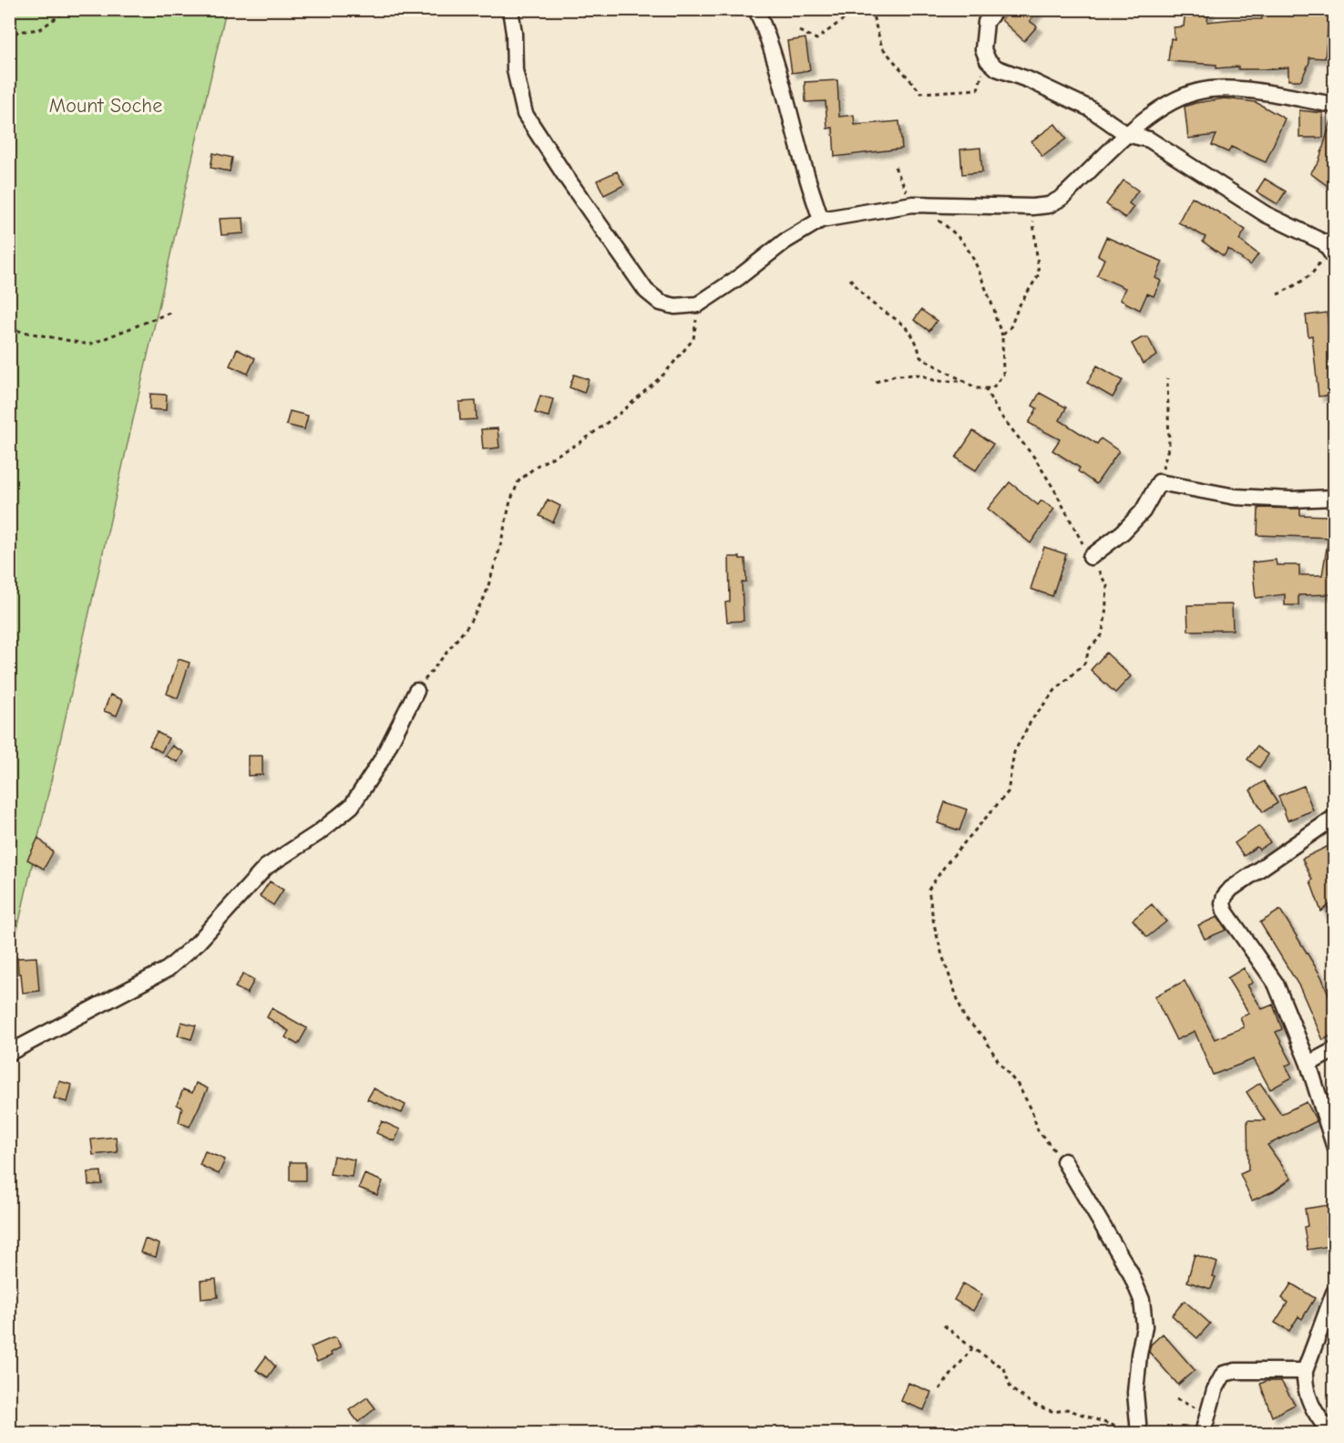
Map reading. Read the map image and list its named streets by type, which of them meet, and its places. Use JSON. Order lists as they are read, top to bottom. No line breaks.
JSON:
{"parks":["Mount Soche"]}
